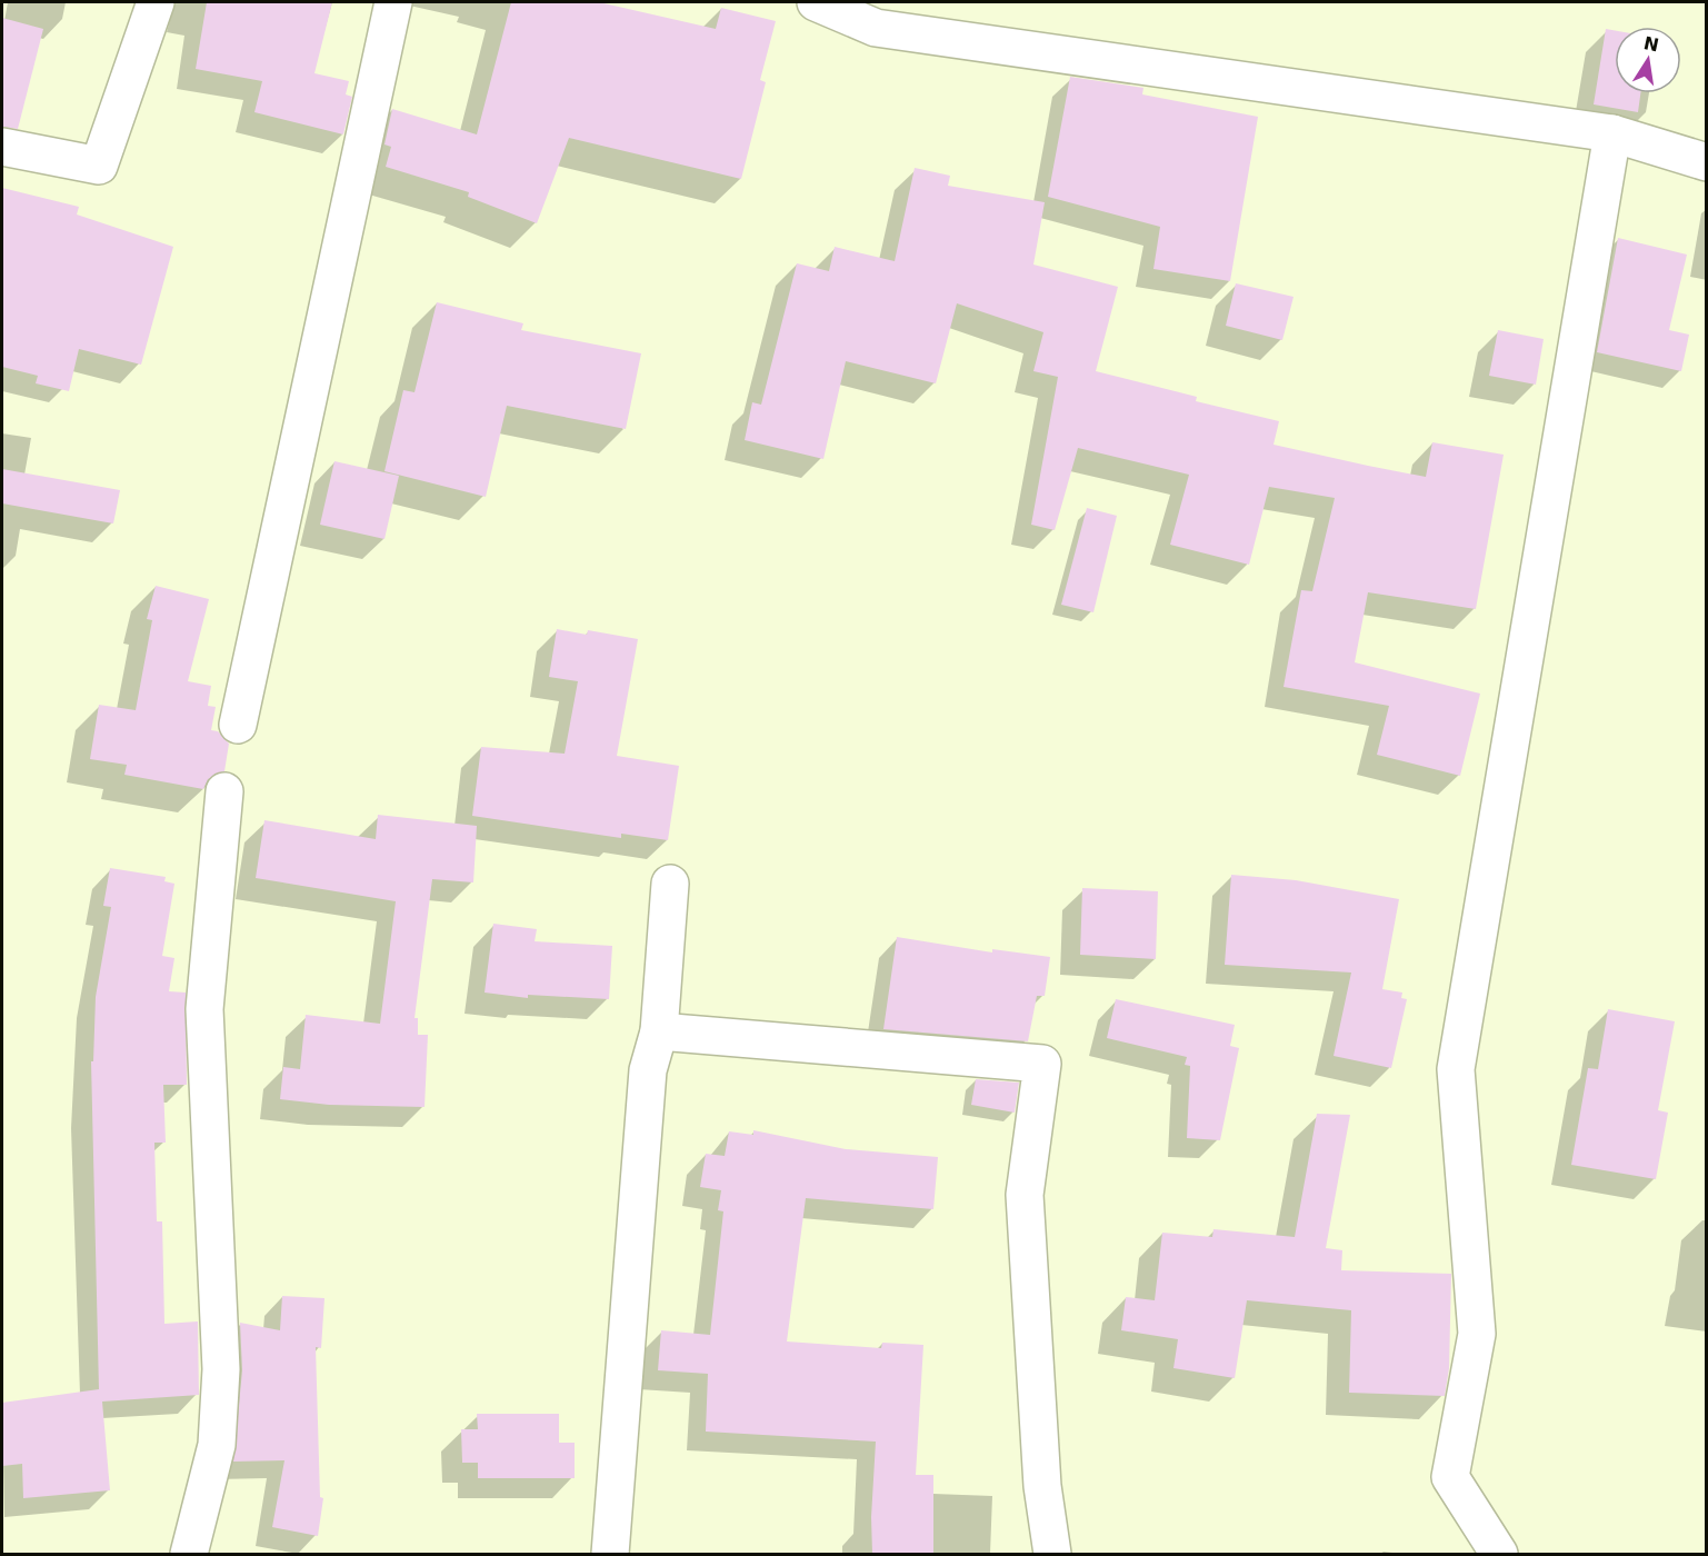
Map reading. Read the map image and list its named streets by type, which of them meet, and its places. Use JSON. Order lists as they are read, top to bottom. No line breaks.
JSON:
{"north":"top"}
